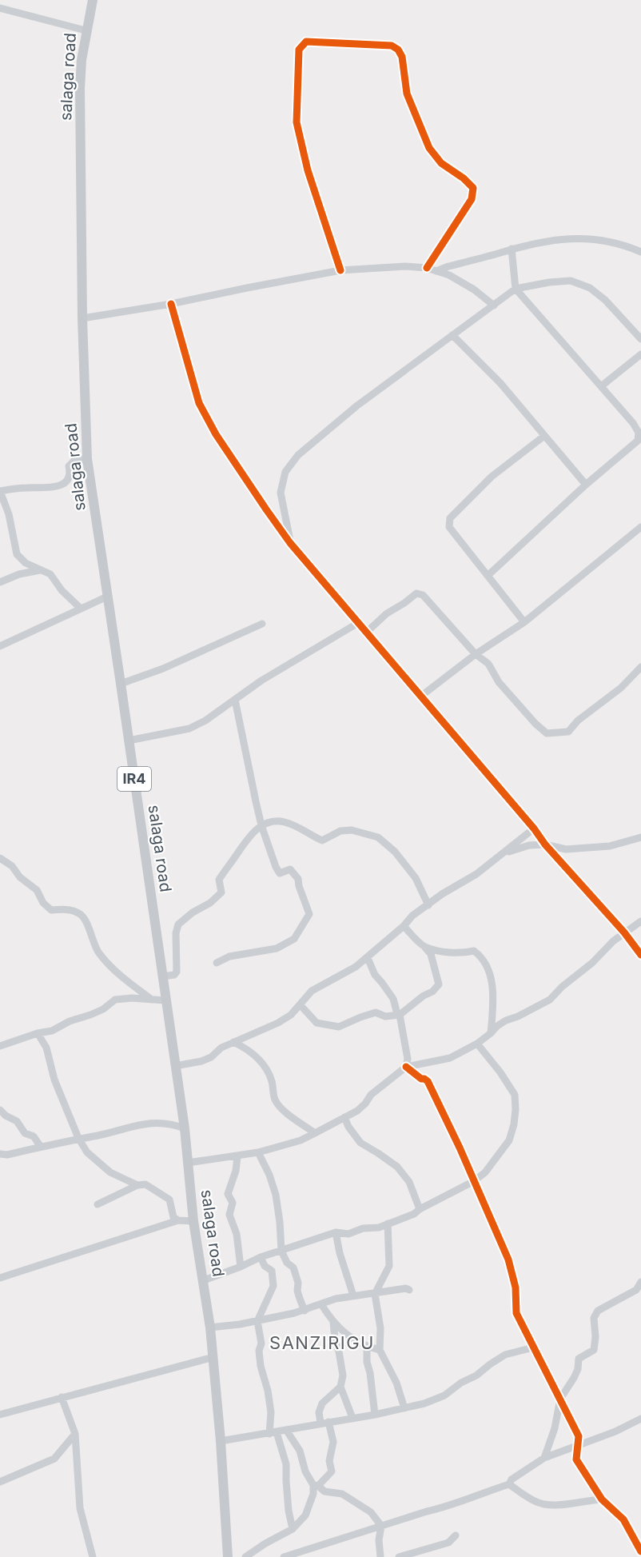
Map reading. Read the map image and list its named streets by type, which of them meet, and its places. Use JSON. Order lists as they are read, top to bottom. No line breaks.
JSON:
{"streets":{"main road":["salaga road","IR4"]},"districts":["SANZIRIGU"]}
